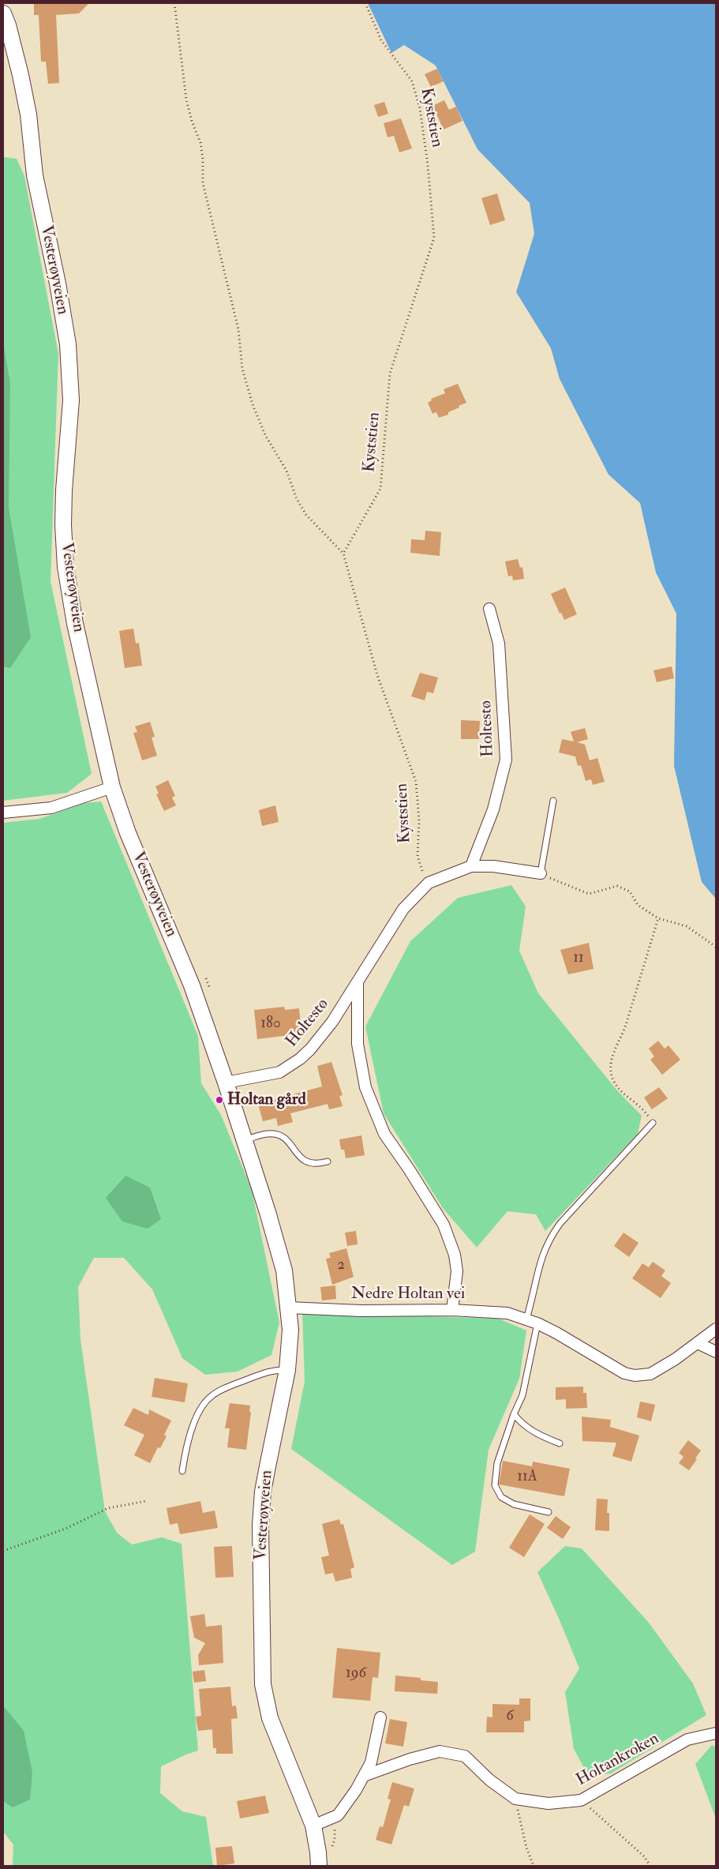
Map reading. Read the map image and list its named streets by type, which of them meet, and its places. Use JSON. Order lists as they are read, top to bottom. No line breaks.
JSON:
{"streets":{"main road":["Vesterøyveien"],"street":["Holtestø","Nedre Holtan vei","Holtankroken"],"path":["Kyststien"]},"crossings":[["Kyststien","Holtestø"],["Vesterøyveien","Holtestø"],["Vesterøyveien","Nedre Holtan vei"],["Holtestø","Nedre Holtan vei"]],"places":["Holtan gård"],"house_numbers":["11","180","2","11A","196","6"]}
